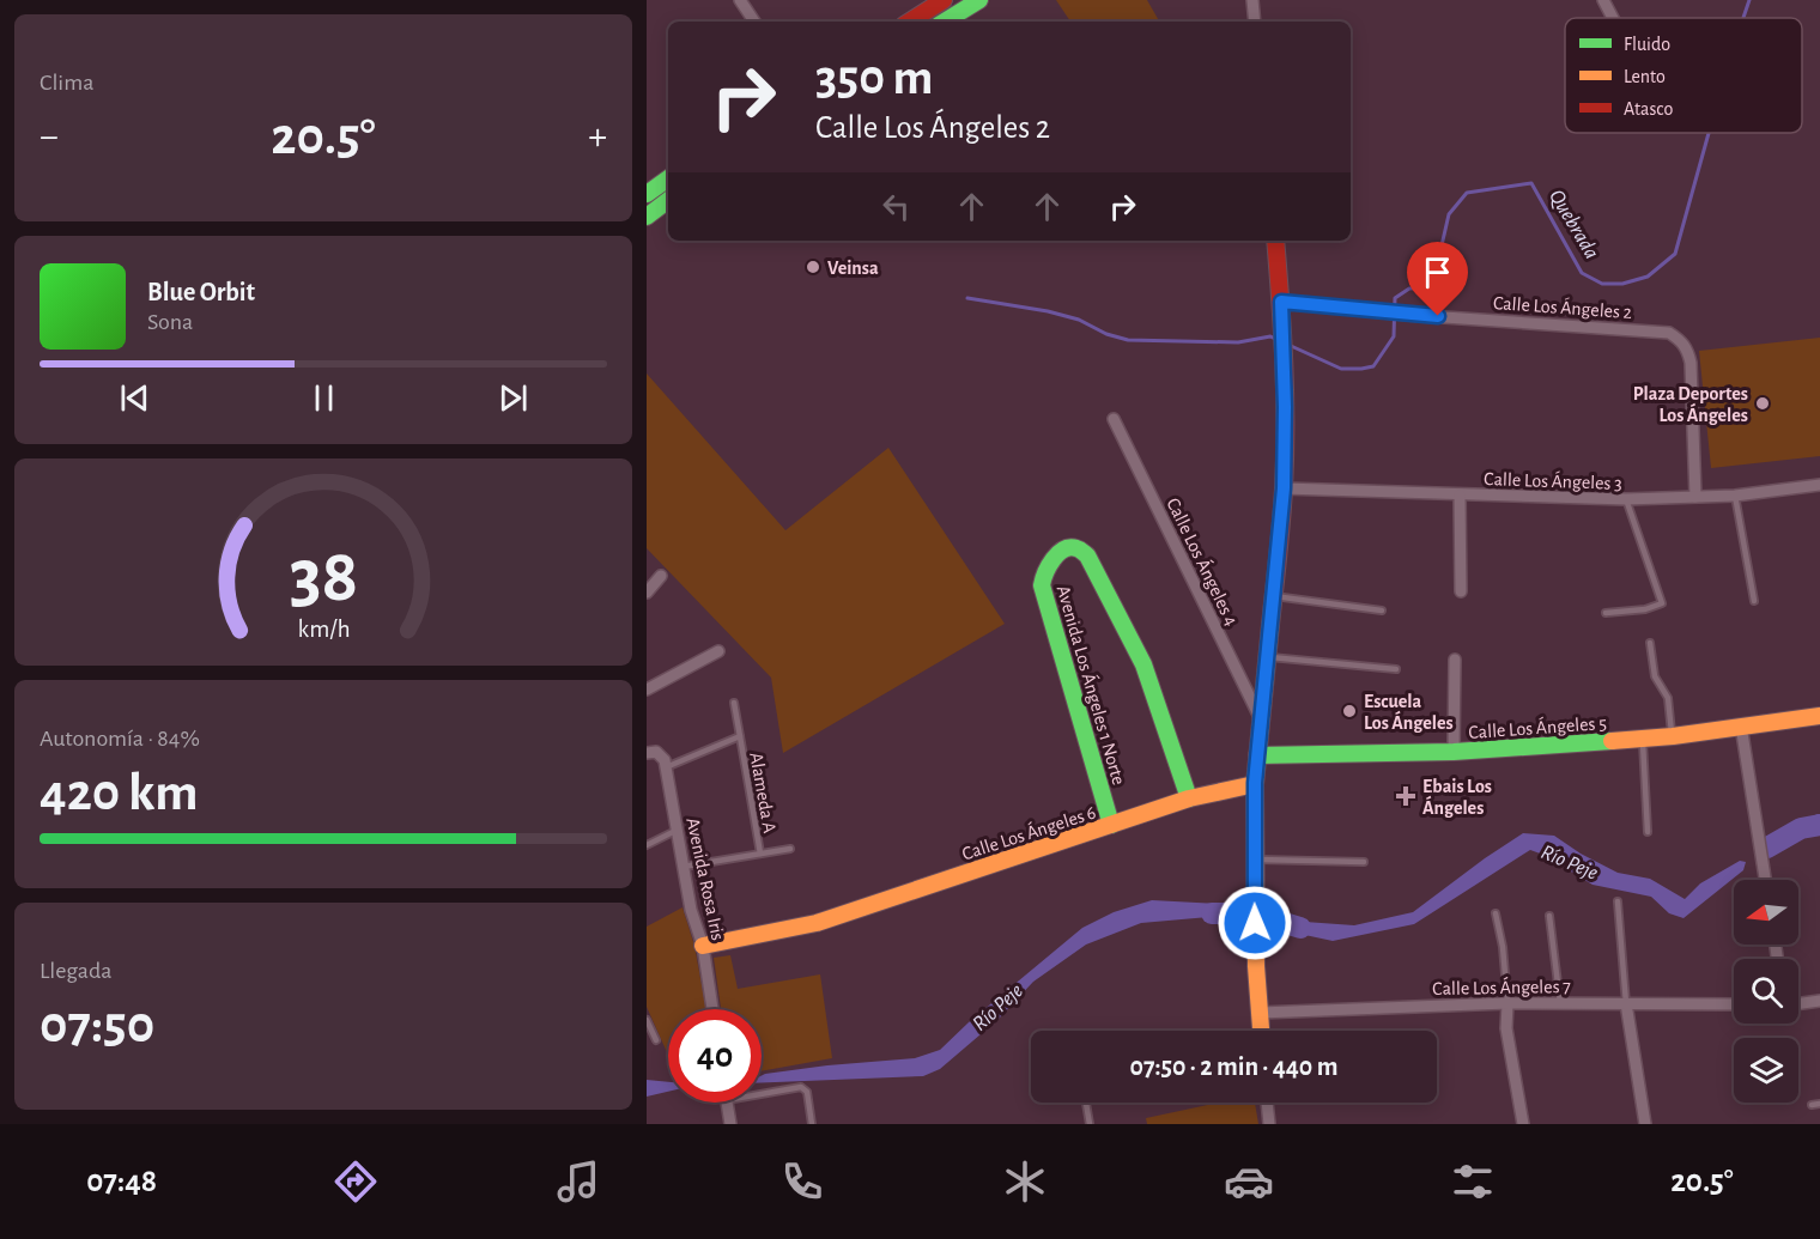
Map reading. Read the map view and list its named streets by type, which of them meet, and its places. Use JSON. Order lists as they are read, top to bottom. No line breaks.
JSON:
{"streets":{"main road":["Avenida Los Ángeles 1 Norte","Calle Los Ángeles 5","Calle Los Ángeles 6"],"street":["Calle Los Ángeles 2","Calle Los Ángeles 3","Calle Los Ángeles 4","Avenida Rosa Iris","Calle Los Ángeles 7"],"lane":["Alameda A"]},"crossings":[["Calle Los Ángeles 2","Calle Los Ángeles 3"],["Avenida Los Ángeles 1 Norte","Calle Los Ángeles 6"],["Alameda A","Avenida Rosa Iris"],["Calle Los Ángeles 6","Avenida Rosa Iris"]],"water":["Quebrada","Río Peje"],"places":{"other":["Veinsa","Plaza Deportes Los Ángeles","Escuela Los Ángeles"],"health":["Ebais Los Ángeles"]},"legend":["Fluido","Lento","Atasco"],"north":"left","page":{"tile":["Clima",["Autonomía · 84%","420 km"],["Llegada","07:50"]],"turn":["350 m","Calle Los Ángeles 2"],"heat":["−","20.5°","+"],"song":["Blue Orbit","Sona"],"limit":"40","trip":"07:50 · 2 min · 440 m","tabs":["07:48","20.5°"],"gauge":["38","km/h"]}}
